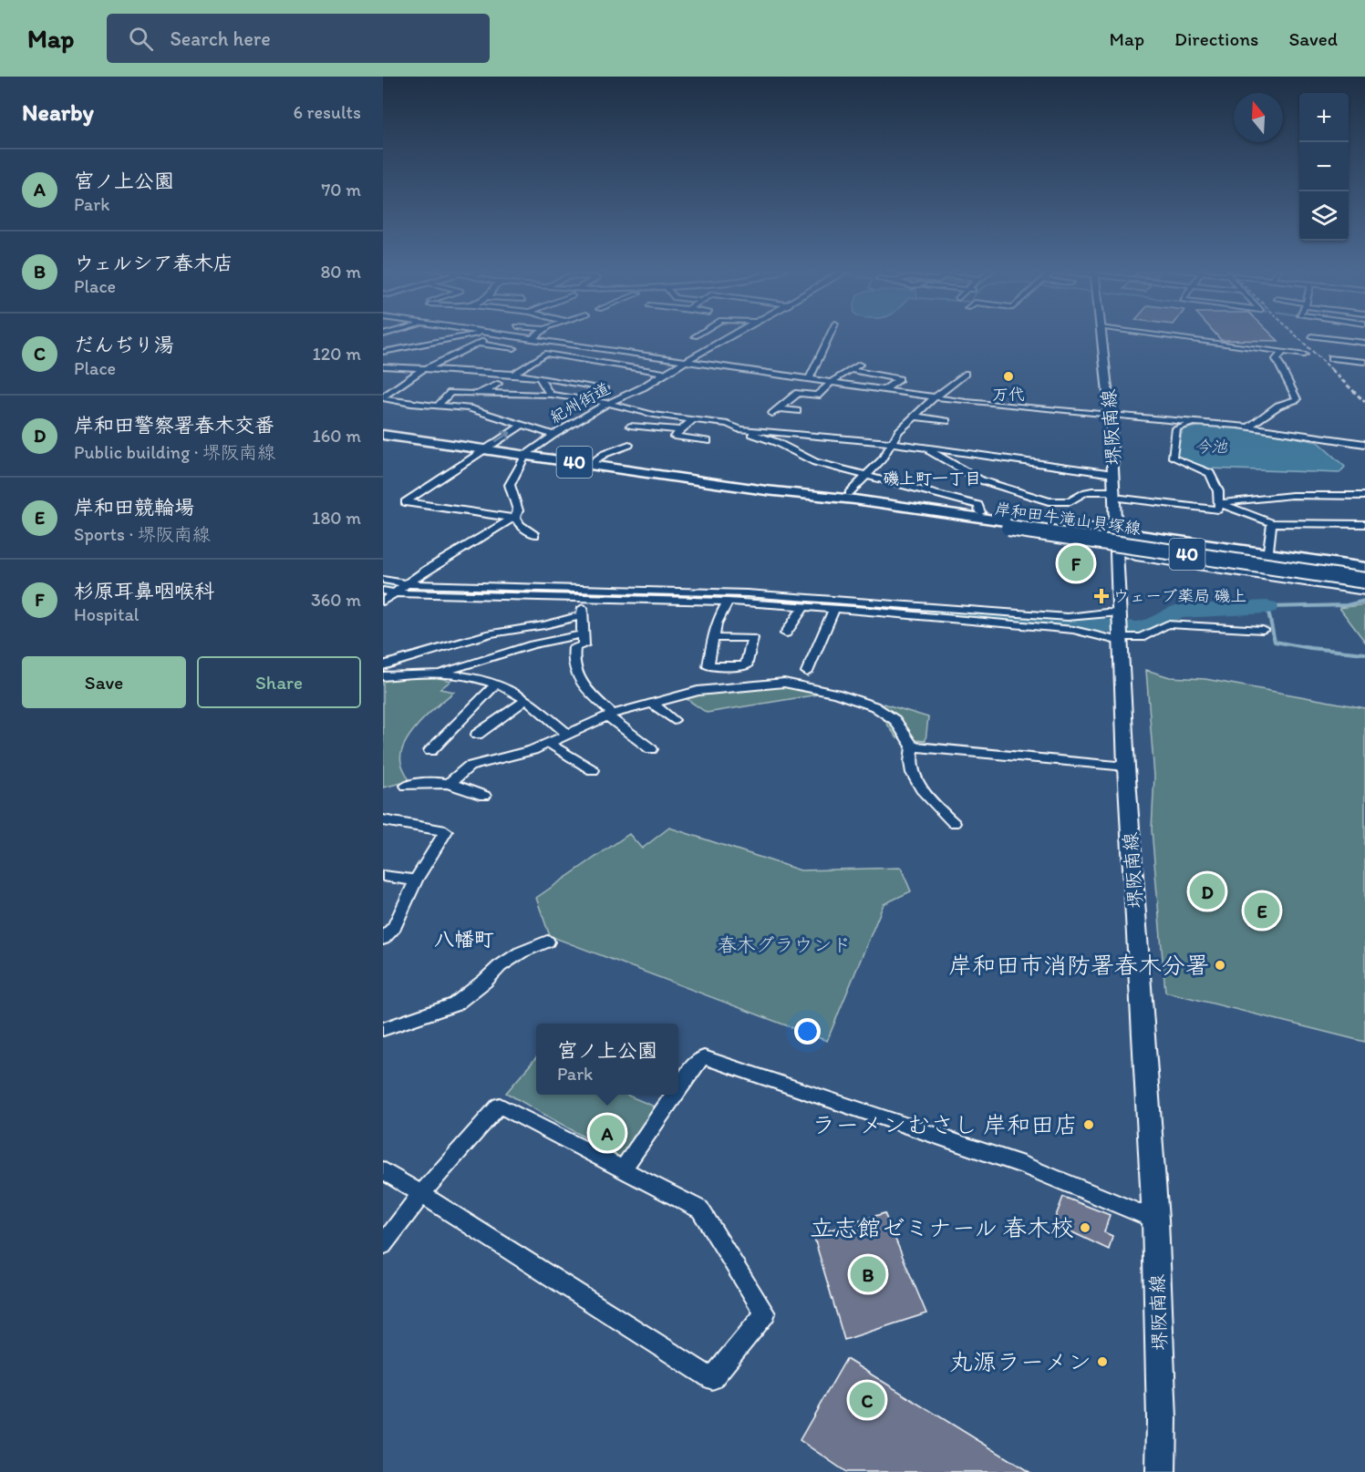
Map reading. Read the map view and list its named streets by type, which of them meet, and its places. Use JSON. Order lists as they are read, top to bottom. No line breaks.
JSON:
{"streets":{"main road":["堺阪南線","40","岸和田牛滝山貝塚線"],"street":["紀州街道"]},"crossings":[["紀州街道","岸和田牛滝山貝塚線"]],"districts":["磯上町一丁目","八幡町"],"water":["今池"],"parks":["春木グラウンド"],"places":{"other":["万代","岸和田市消防署春木分署","ラーメンむさし 岸和田店","立志館ゼミナール 春木校","丸源ラーメン"],"health":["ウェーブ薬局 磯上"]},"north":"top","page":{"header":"Map","search":"Search here","nav":["Map","Directions","Saved"],"heading":["Nearby","6 results"],"map_buttons":["+","−"],"list":[{"mark":"A","name":"宮ノ上公園","note":"Park","value":"70 m"},{"mark":"B","name":"ウェルシア春木店","note":"Place","value":"80 m"},{"mark":"C","name":"だんぢり湯","note":"Place","value":"120 m"},{"mark":"D","name":"岸和田警察署春木交番","note":"Public building · 堺阪南線","value":"160 m"},{"mark":"E","name":"岸和田競輪場","note":"Sports · 堺阪南線","value":"180 m"},{"mark":"F","name":"杉原耳鼻咽喉科","note":"Hospital","value":"360 m"}],"pins":["F","D","E","A","B","C"],"buttons":["Save","Share"],"popup":["宮ノ上公園","Park"]}}
